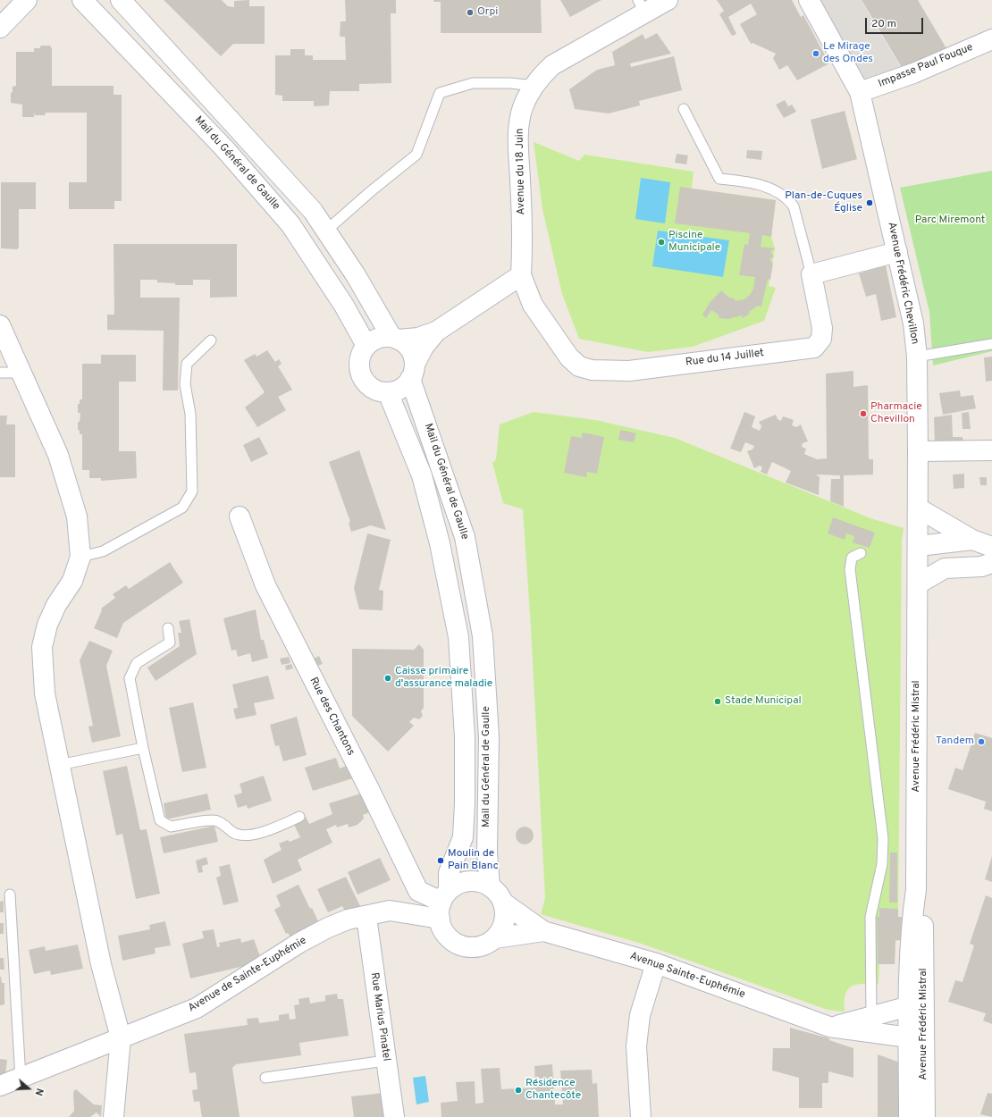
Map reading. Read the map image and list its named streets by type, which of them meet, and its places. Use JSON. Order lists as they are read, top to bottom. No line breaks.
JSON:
{"streets":{"street":["Impasse Paul Fouque","Mail du Général de Gaulle","Avenue du 18 Juin","Avenue Frédéric Chevillon","Rue du 14 Juillet","Rue des Chantons","Avenue Frédéric Mistral","Avenue de Sainte-Euphémie","Avenue Sainte-Euphémie","Rue Marius Pinatel"]},"crossings":[["Impasse Paul Fouque","Avenue Frédéric Chevillon"],["Mail du Général de Gaulle","Rue des Chantons"],["Mail du Général de Gaulle","Avenue de Sainte-Euphémie"],["Mail du Général de Gaulle","Avenue Sainte-Euphémie"],["Avenue du 18 Juin","Rue du 14 Juillet"],["Avenue Frédéric Chevillon","Avenue Frédéric Mistral"],["Rue des Chantons","Avenue de Sainte-Euphémie"],["Rue des Chantons","Avenue Sainte-Euphémie"],["Avenue Frédéric Mistral","Avenue Sainte-Euphémie"],["Avenue de Sainte-Euphémie","Avenue Sainte-Euphémie"],["Avenue de Sainte-Euphémie","Rue Marius Pinatel"]],"parks":["Parc Miremont"],"places":["Orpi","Le Mirage des Ondes","Plan-de-Cuques Église","Piscine Municipale","Pharmacie Chevillon","Caisse primaire d'assurance maladie","Stade Municipal","Tandem","Moulin de Pain Blanc","Résidence Chantecôte"],"scale_bar":"20 m","north":"right"}
